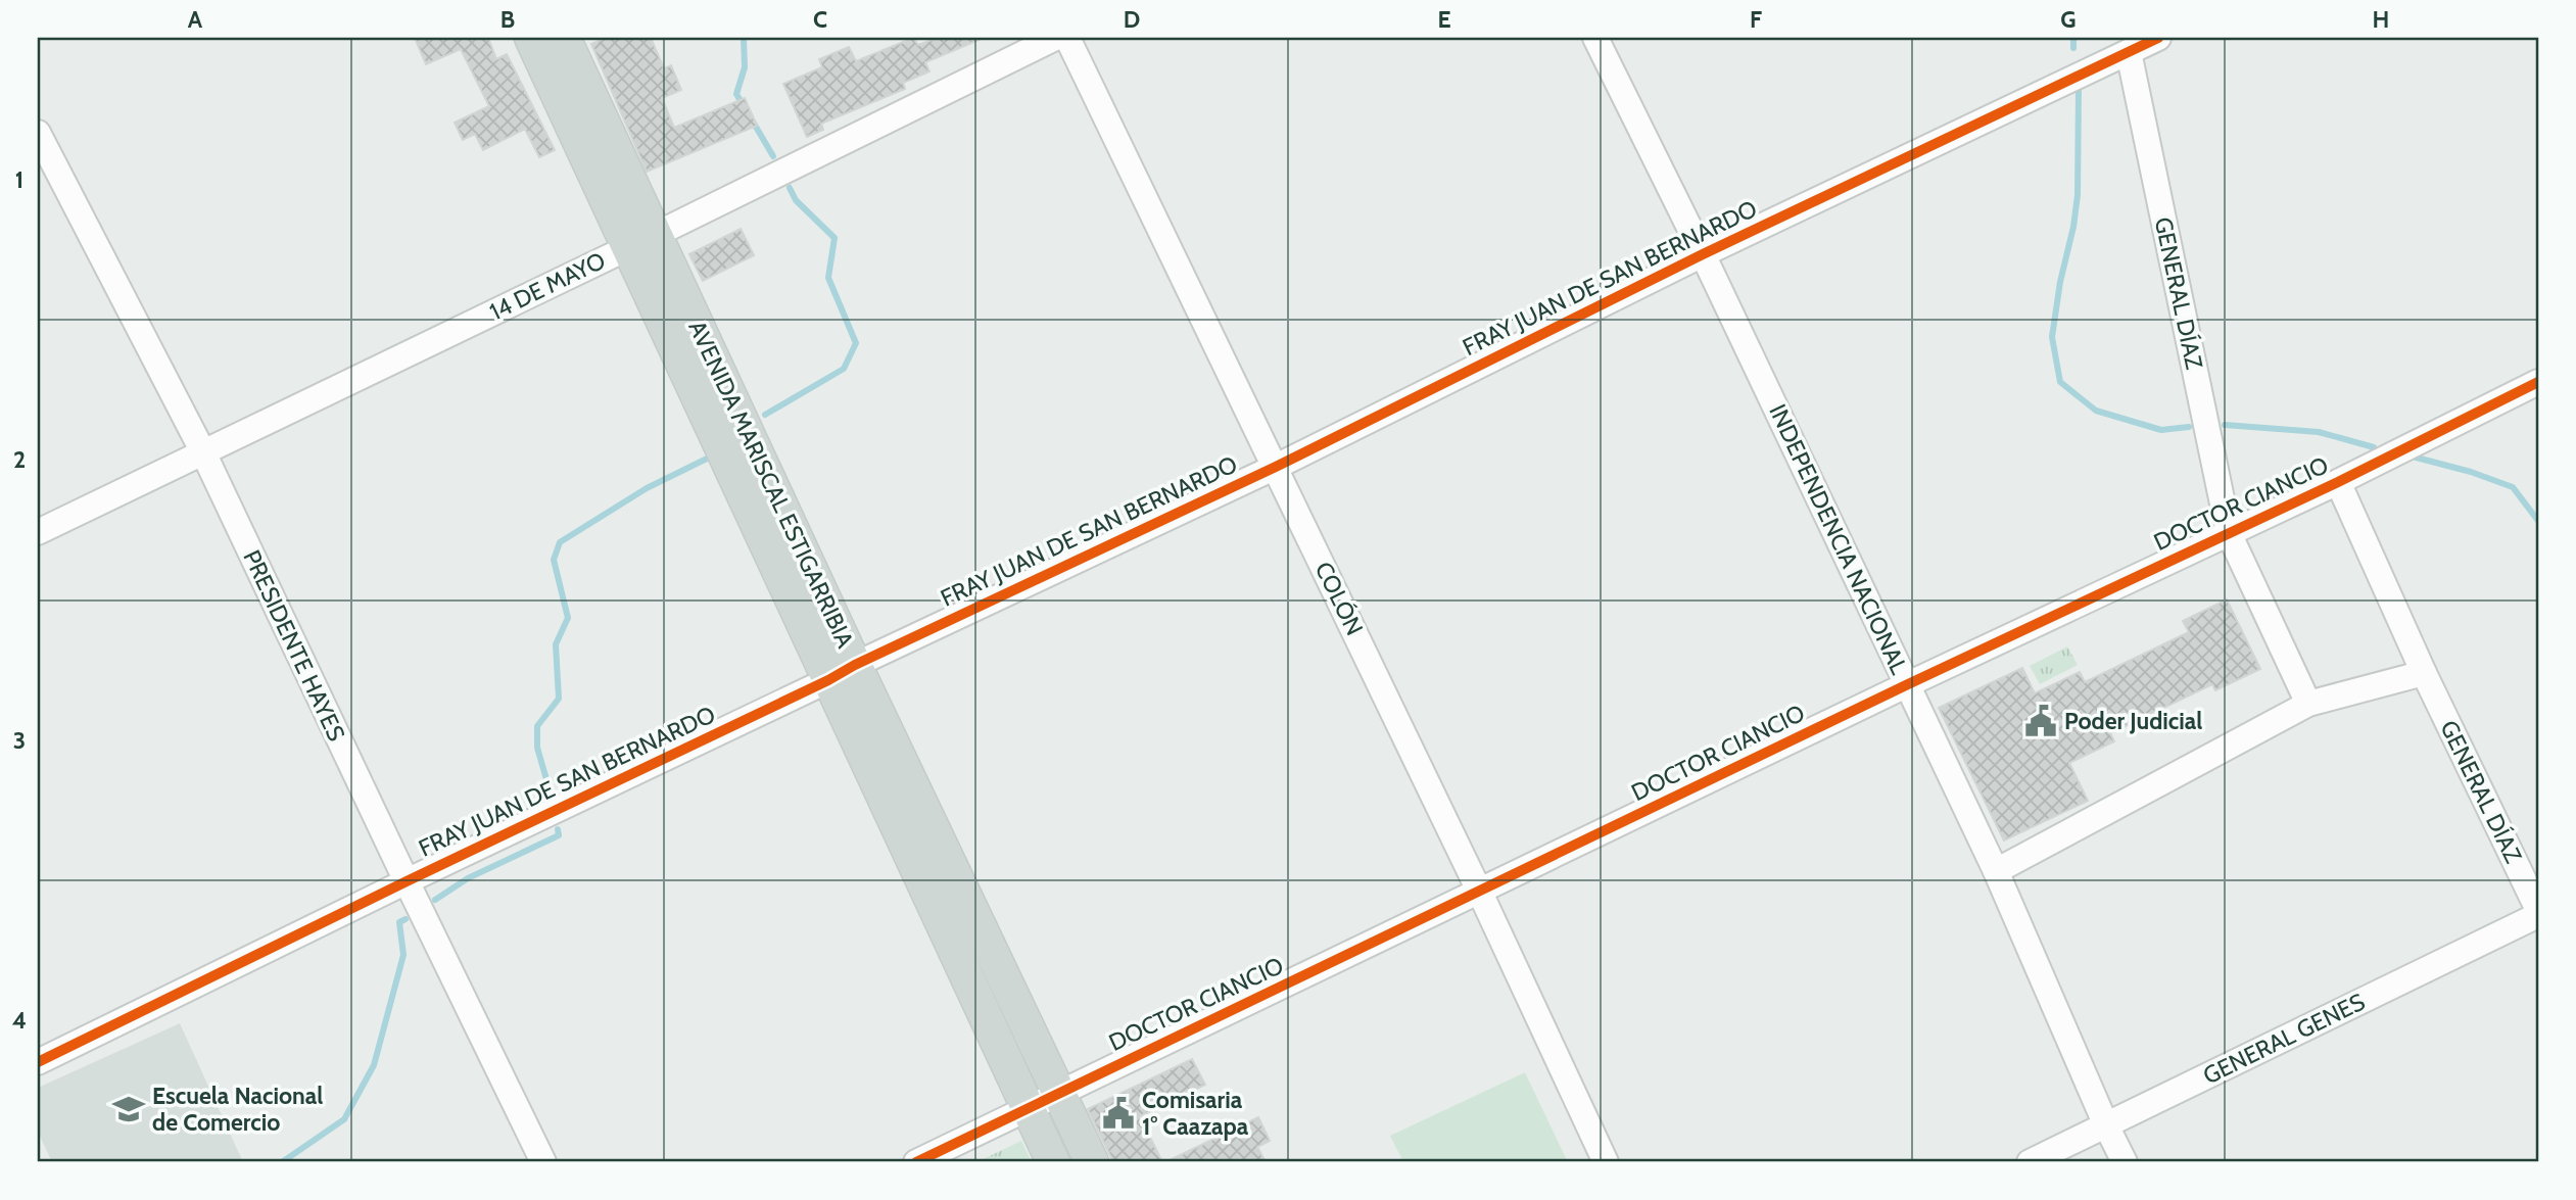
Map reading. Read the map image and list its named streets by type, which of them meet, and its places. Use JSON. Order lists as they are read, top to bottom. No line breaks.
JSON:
{"streets":{"main road":["AVENIDA MARISCAL ESTIGARRIBIA"],"street":["FRAY JUAN DE SAN BERNARDO","14 DE MAYO","GENERAL DÍAZ","DOCTOR CIANCIO","INDEPENDENCIA NACIONAL","COLÓN","PRESIDENTE HAYES","GENERAL GENES"]},"crossings":[["FRAY JUAN DE SAN BERNARDO","GENERAL DÍAZ"],["FRAY JUAN DE SAN BERNARDO","AVENIDA MARISCAL ESTIGARRIBIA"],["FRAY JUAN DE SAN BERNARDO","INDEPENDENCIA NACIONAL"],["FRAY JUAN DE SAN BERNARDO","COLÓN"],["FRAY JUAN DE SAN BERNARDO","PRESIDENTE HAYES"],["14 DE MAYO","AVENIDA MARISCAL ESTIGARRIBIA"],["14 DE MAYO","PRESIDENTE HAYES"],["GENERAL DÍAZ","DOCTOR CIANCIO"],["GENERAL DÍAZ","GENERAL GENES"],["AVENIDA MARISCAL ESTIGARRIBIA","DOCTOR CIANCIO"],["DOCTOR CIANCIO","INDEPENDENCIA NACIONAL"],["DOCTOR CIANCIO","COLÓN"],["INDEPENDENCIA NACIONAL","GENERAL GENES"]],"places":{"public building":["Poder Judicial","Comisaria 1° Caazapa"],"school or university":["Escuela Nacional de Comercio"]},"grid":{"columns":["A","B","C","D","E","F","G","H"],"rows":["1","2","3","4"]}}
